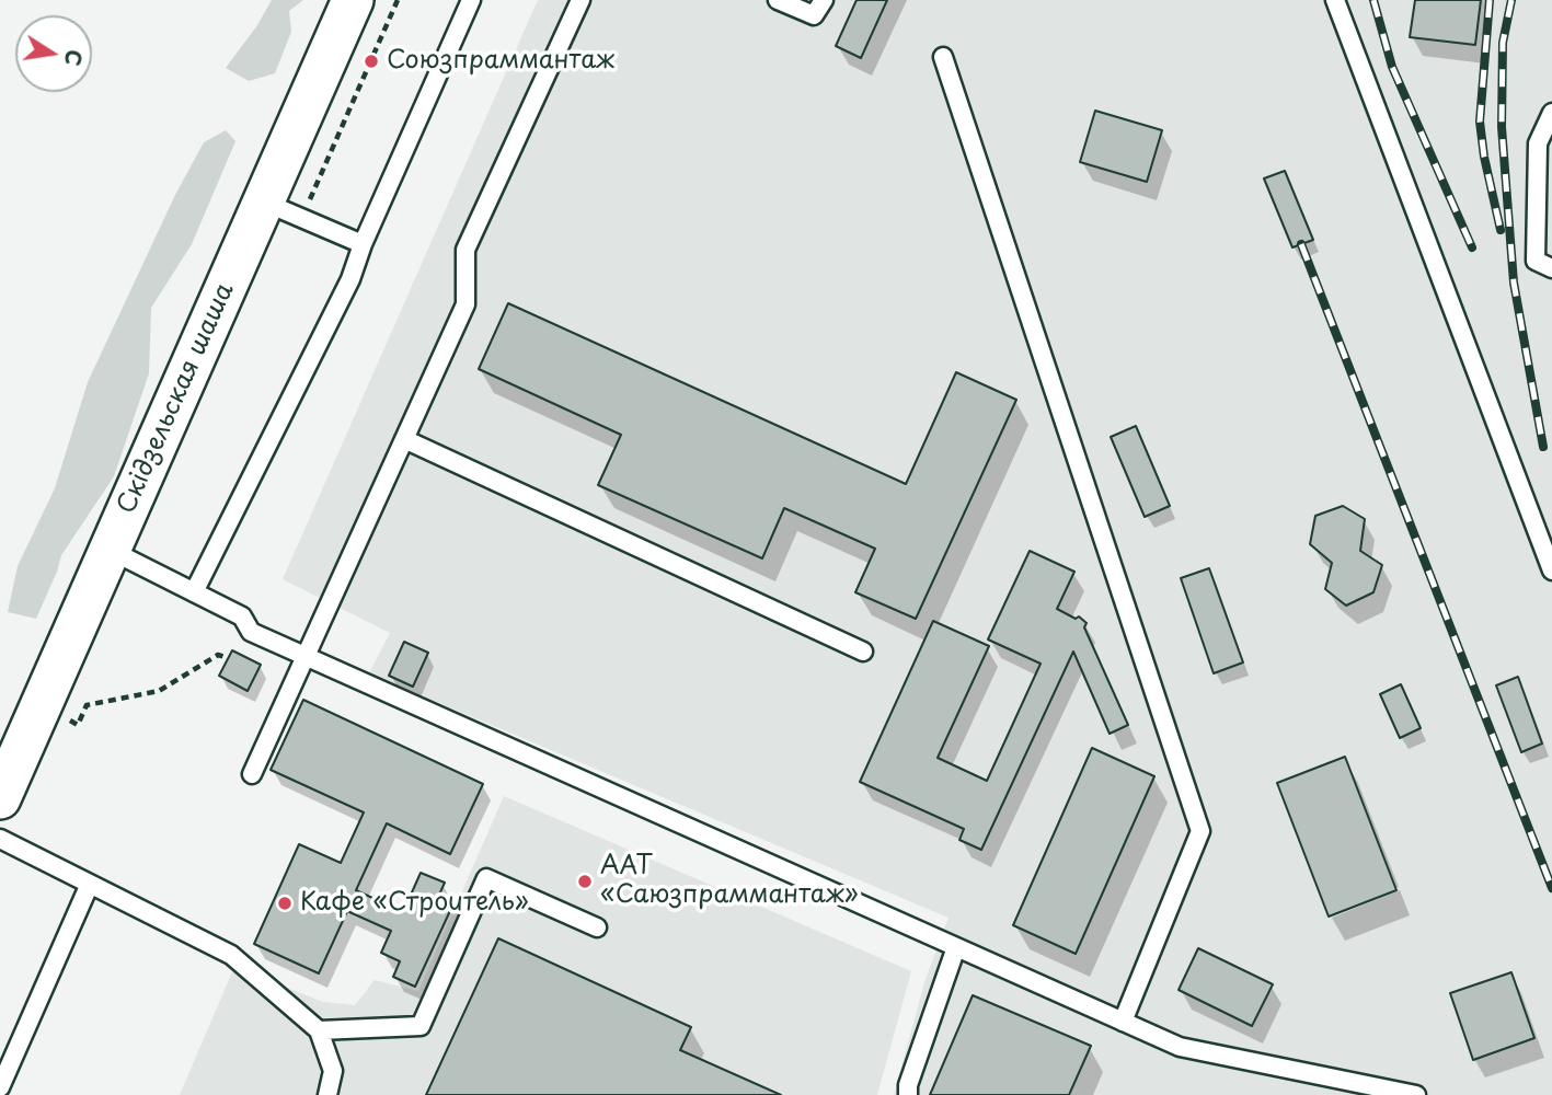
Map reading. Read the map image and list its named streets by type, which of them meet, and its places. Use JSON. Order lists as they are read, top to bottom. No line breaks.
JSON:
{"streets":{"street":["Скідзельская шаша"]},"places":["Союзпраммантаж","ААТ «Саюзпраммантаж»","Кафе «Строитель»"],"north":"right"}
